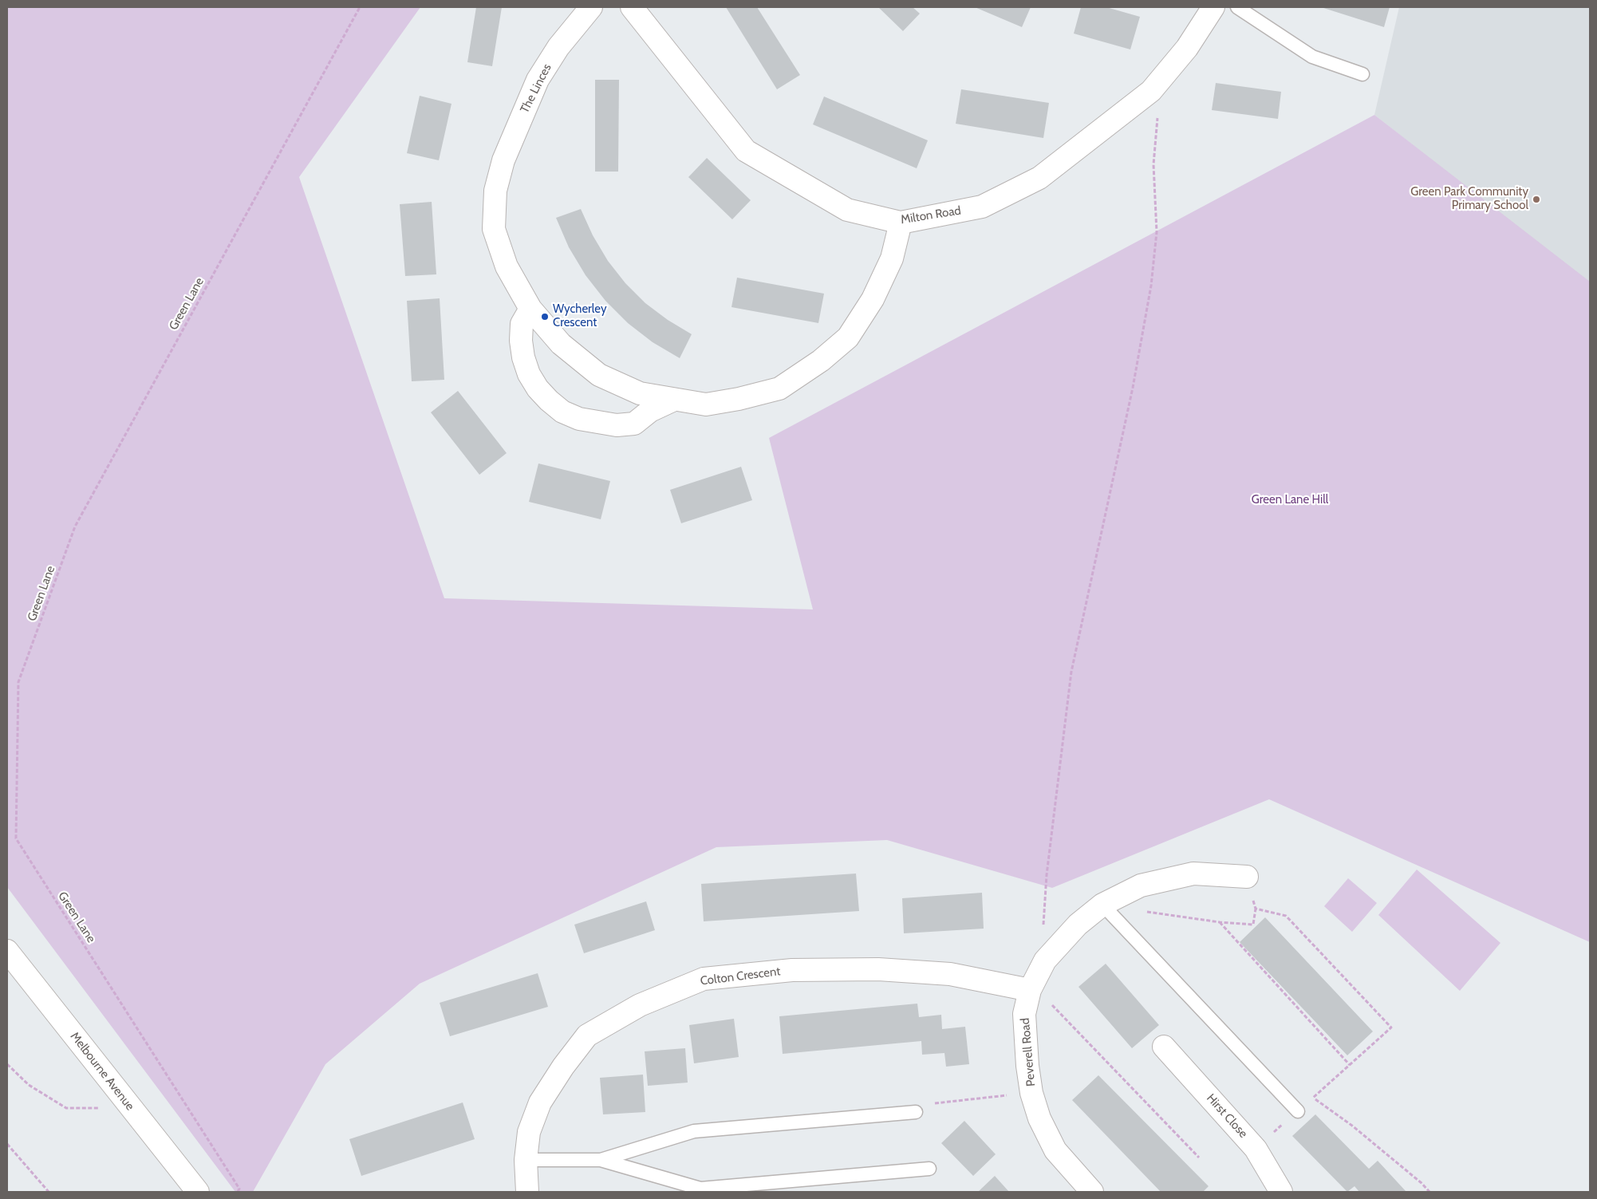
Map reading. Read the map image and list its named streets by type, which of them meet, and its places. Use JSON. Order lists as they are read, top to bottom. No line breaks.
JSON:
{"streets":{"street":["The Linces","Milton Road","Colton Crescent","Peverell Road","Melbourne Avenue","Hirst Close"],"path":["Green Lane"]},"crossings":[["Colton Crescent","Peverell Road"]],"parks":["Green Lane Hill"],"places":["Green Park Community Primary School","Wycherley Crescent"]}
